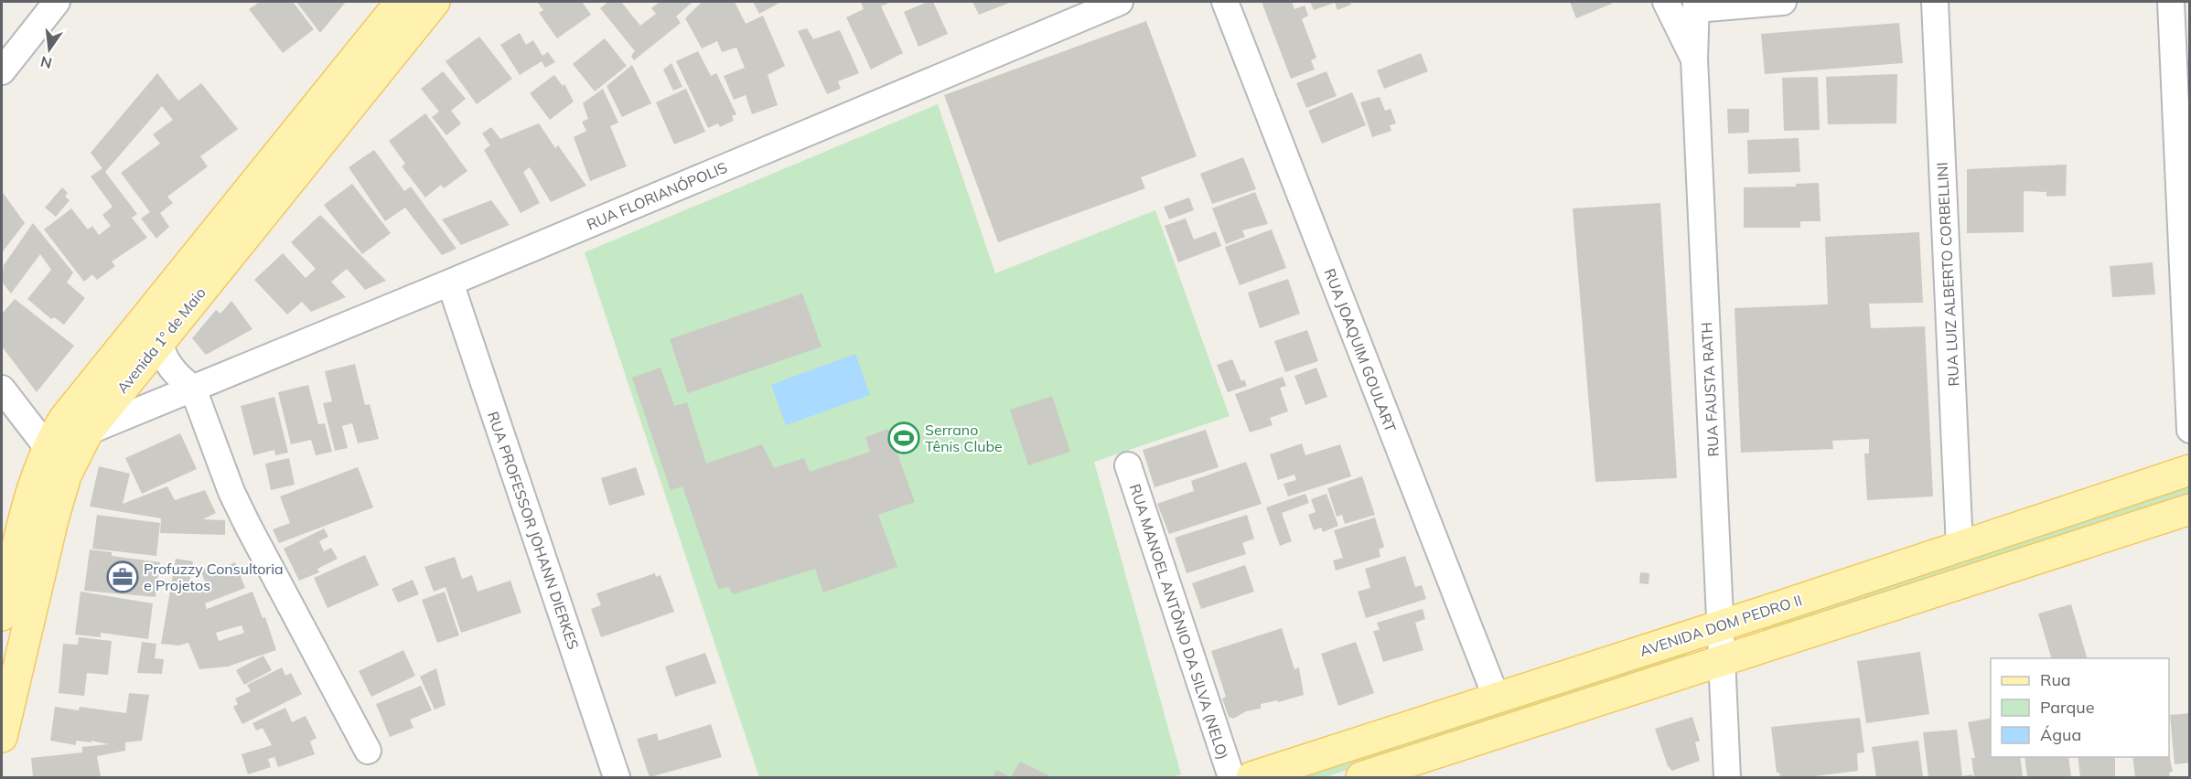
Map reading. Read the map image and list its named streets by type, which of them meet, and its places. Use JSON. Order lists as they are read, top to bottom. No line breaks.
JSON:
{"streets":{"main road":["Avenida 1º de Maio","AVENIDA DOM PEDRO II"],"street":["RUA FLORIANÓPOLIS","RUA LUIZ ALBERTO CORBELLINI","RUA JOAQUIM GOULART","RUA FAUSTA RATH","RUA PROFESSOR JOHANN DIERKES","RUA MANOEL ANTÔNIO DA SILVA (NELO)"]},"crossings":[["RUA FLORIANÓPOLIS","Avenida 1º de Maio"],["RUA FLORIANÓPOLIS","RUA PROFESSOR JOHANN DIERKES"],["RUA LUIZ ALBERTO CORBELLINI","AVENIDA DOM PEDRO II"],["RUA JOAQUIM GOULART","AVENIDA DOM PEDRO II"],["RUA FAUSTA RATH","AVENIDA DOM PEDRO II"]],"places":{"sports":["Serrano Tênis Clube"],"office":["Profuzzy Consultoria e Projetos"]},"legend":["Rua","Parque","Água"],"north":"bottom"}
